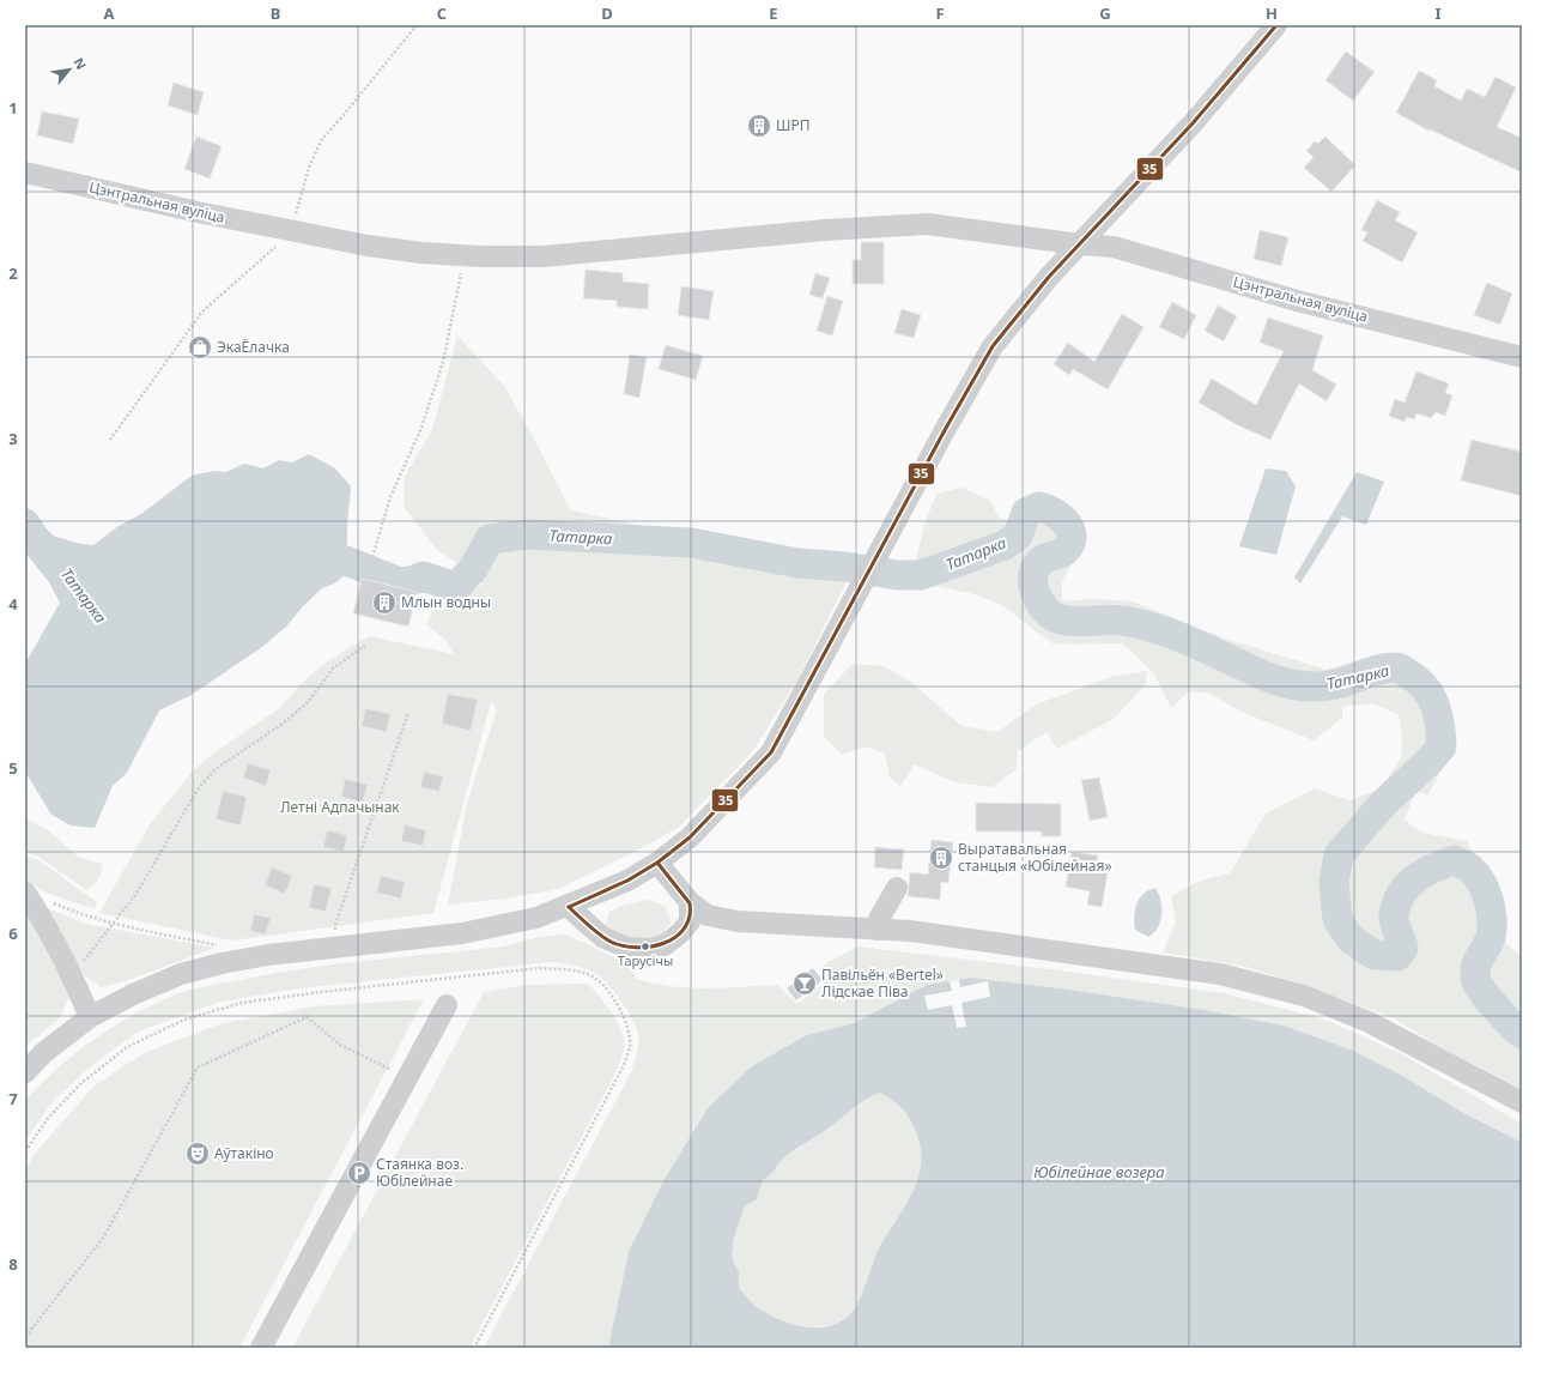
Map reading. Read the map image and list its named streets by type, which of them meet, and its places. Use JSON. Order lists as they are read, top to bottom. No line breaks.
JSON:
{"streets":{"street":["Цэнтральная вуліца"]},"water":["Татарка","Юбілейнае возера"],"parks":["Летні Адпачынак"],"places":{"building":["ШРП","Млын водны","Выратавальная станцыя «Юбілейная»"],"shop":["ЭкаЁлачка"],"other":["Тарусічы"],"bar":["Павільён «Bertel» Лідскае Піва"],"theatre":["Аўтакіно"],"parking":["Стаянка воз. Юбілейнае"]},"lines":["transit line 35"],"north":"top right","grid":{"columns":["A","B","C","D","E","F","G","H","I"],"rows":["1","2","3","4","5","6","7","8"]}}
